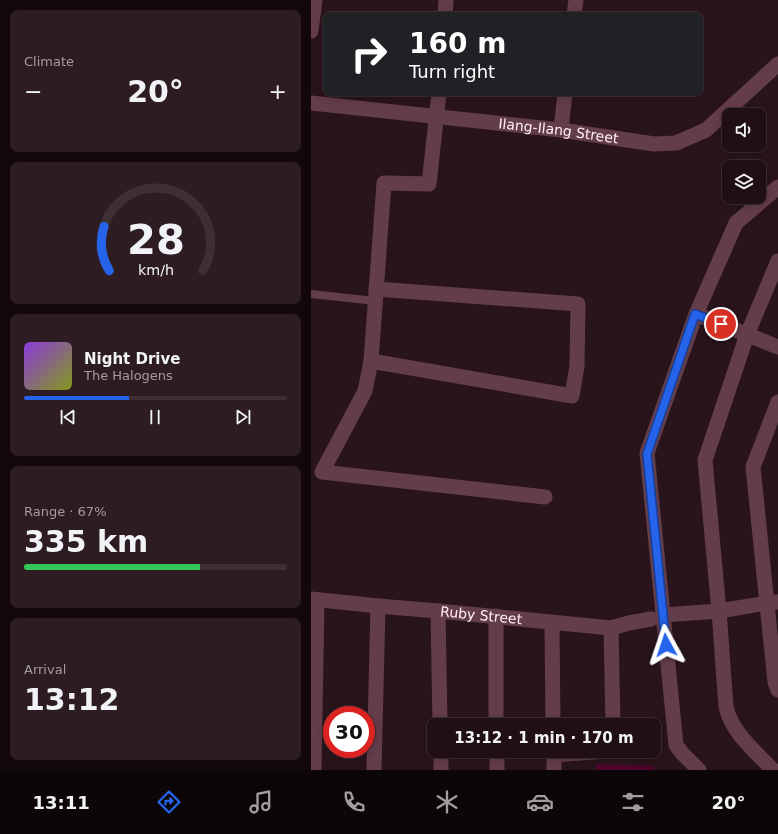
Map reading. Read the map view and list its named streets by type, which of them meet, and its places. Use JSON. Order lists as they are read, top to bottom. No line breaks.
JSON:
{"streets":{"street":["Ilang-Ilang Street","Ruby Street"]},"page":{"tile":["Climate",["Range · 67%","335 km"],["Arrival","13:12"]],"turn":["160 m","Turn right"],"heat":["−","20°","+"],"song":["Night Drive","The Halogens"],"limit":"30","trip":"13:12 · 1 min · 170 m","tabs":["13:11","20°"],"gauge":["28","km/h"]}}
